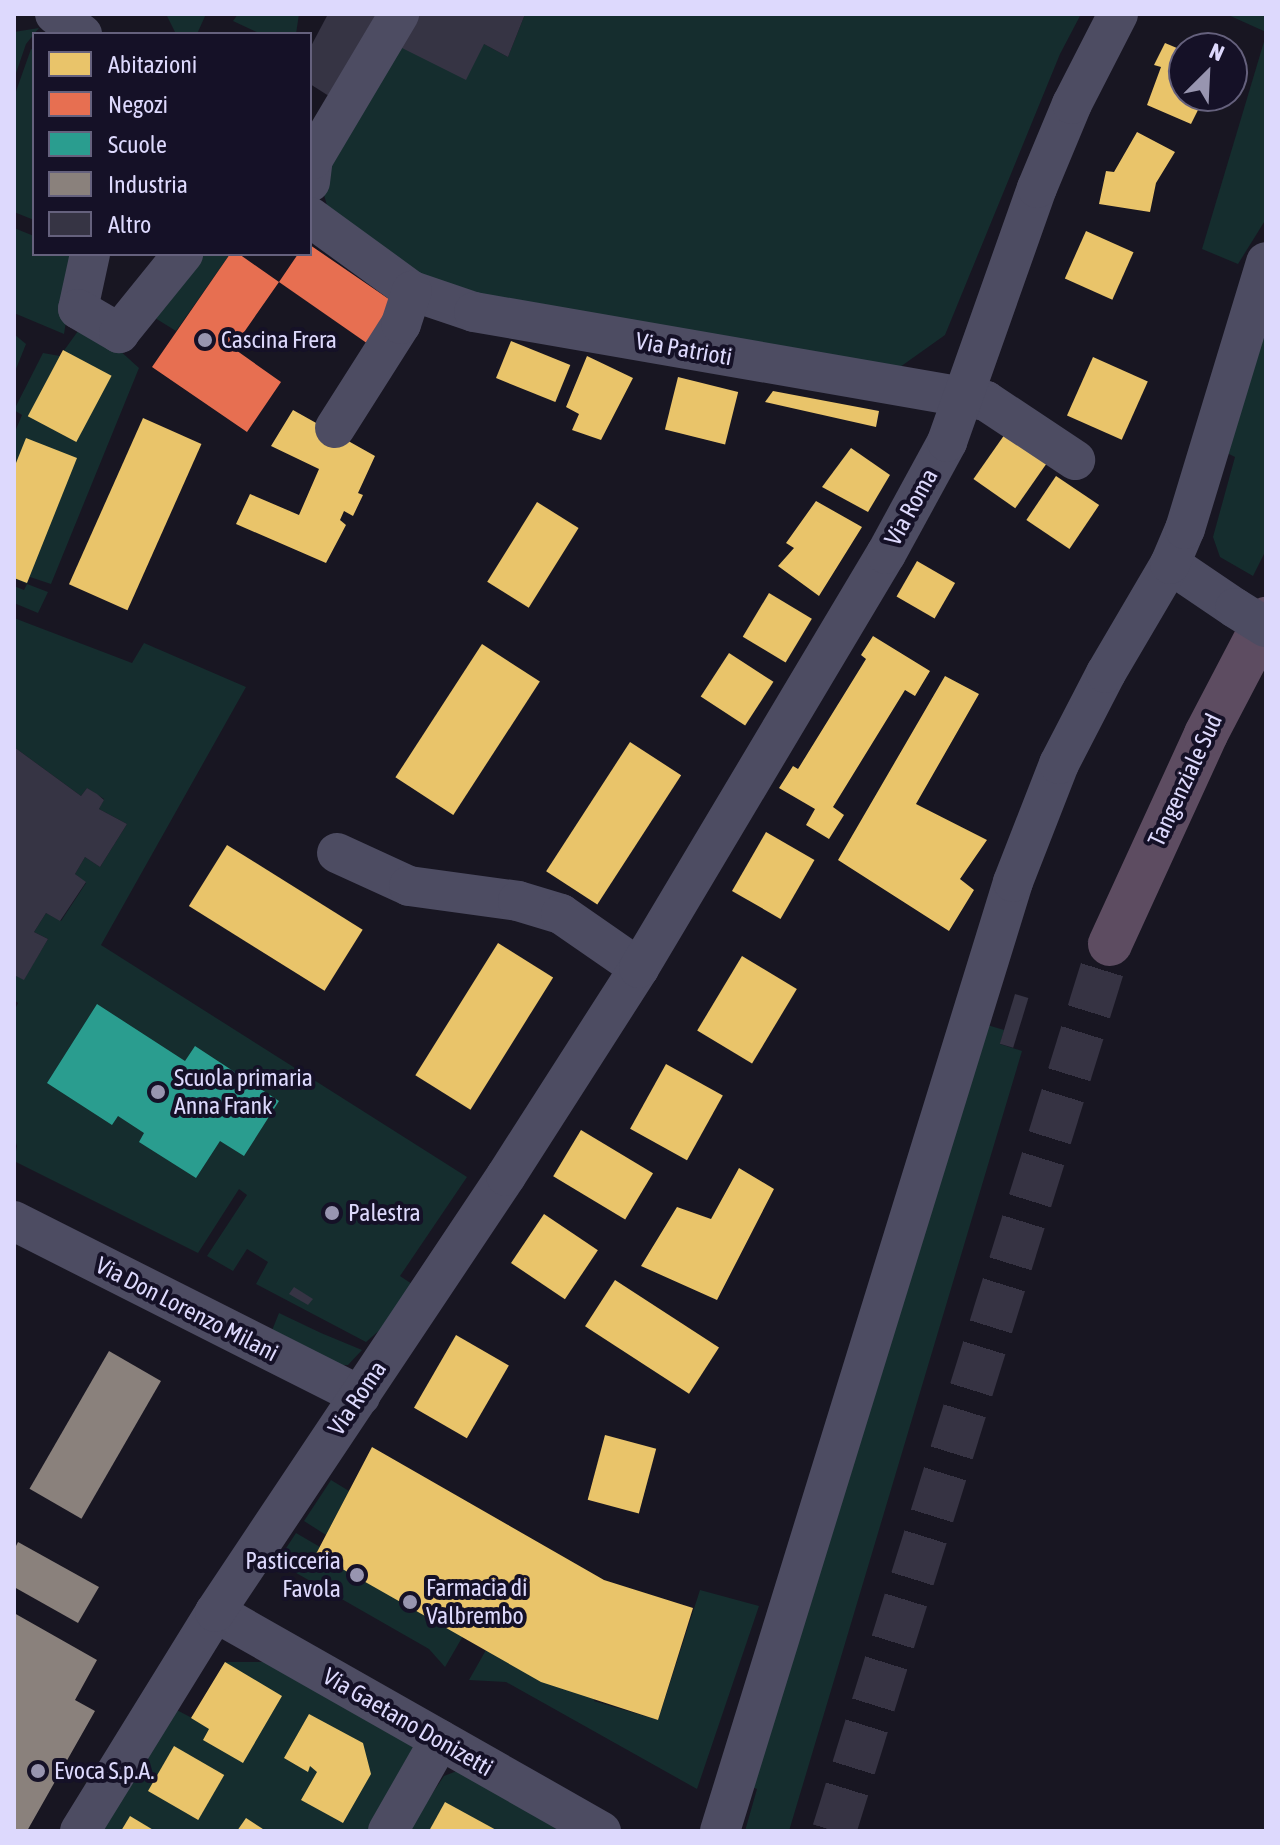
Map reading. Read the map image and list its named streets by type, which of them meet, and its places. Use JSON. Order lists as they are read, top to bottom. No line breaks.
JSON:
{"streets":{"highway":["Tangenziale Sud"],"street":["Via Patrioti","Via Roma","Via Don Lorenzo Milani","Via Gaetano Donizetti"]},"crossings":[["Via Patrioti","Via Roma"],["Via Roma","Via Don Lorenzo Milani"],["Via Roma","Via Gaetano Donizetti"]],"places":["Cascina Frera","Scuola primaria Anna Frank","Palestra","Pasticceria Favola","Farmacia di Valbrembo","Evoca S.p.A."],"legend":["Abitazioni","Negozi","Scuole","Industria","Altro"],"north":"top right"}
